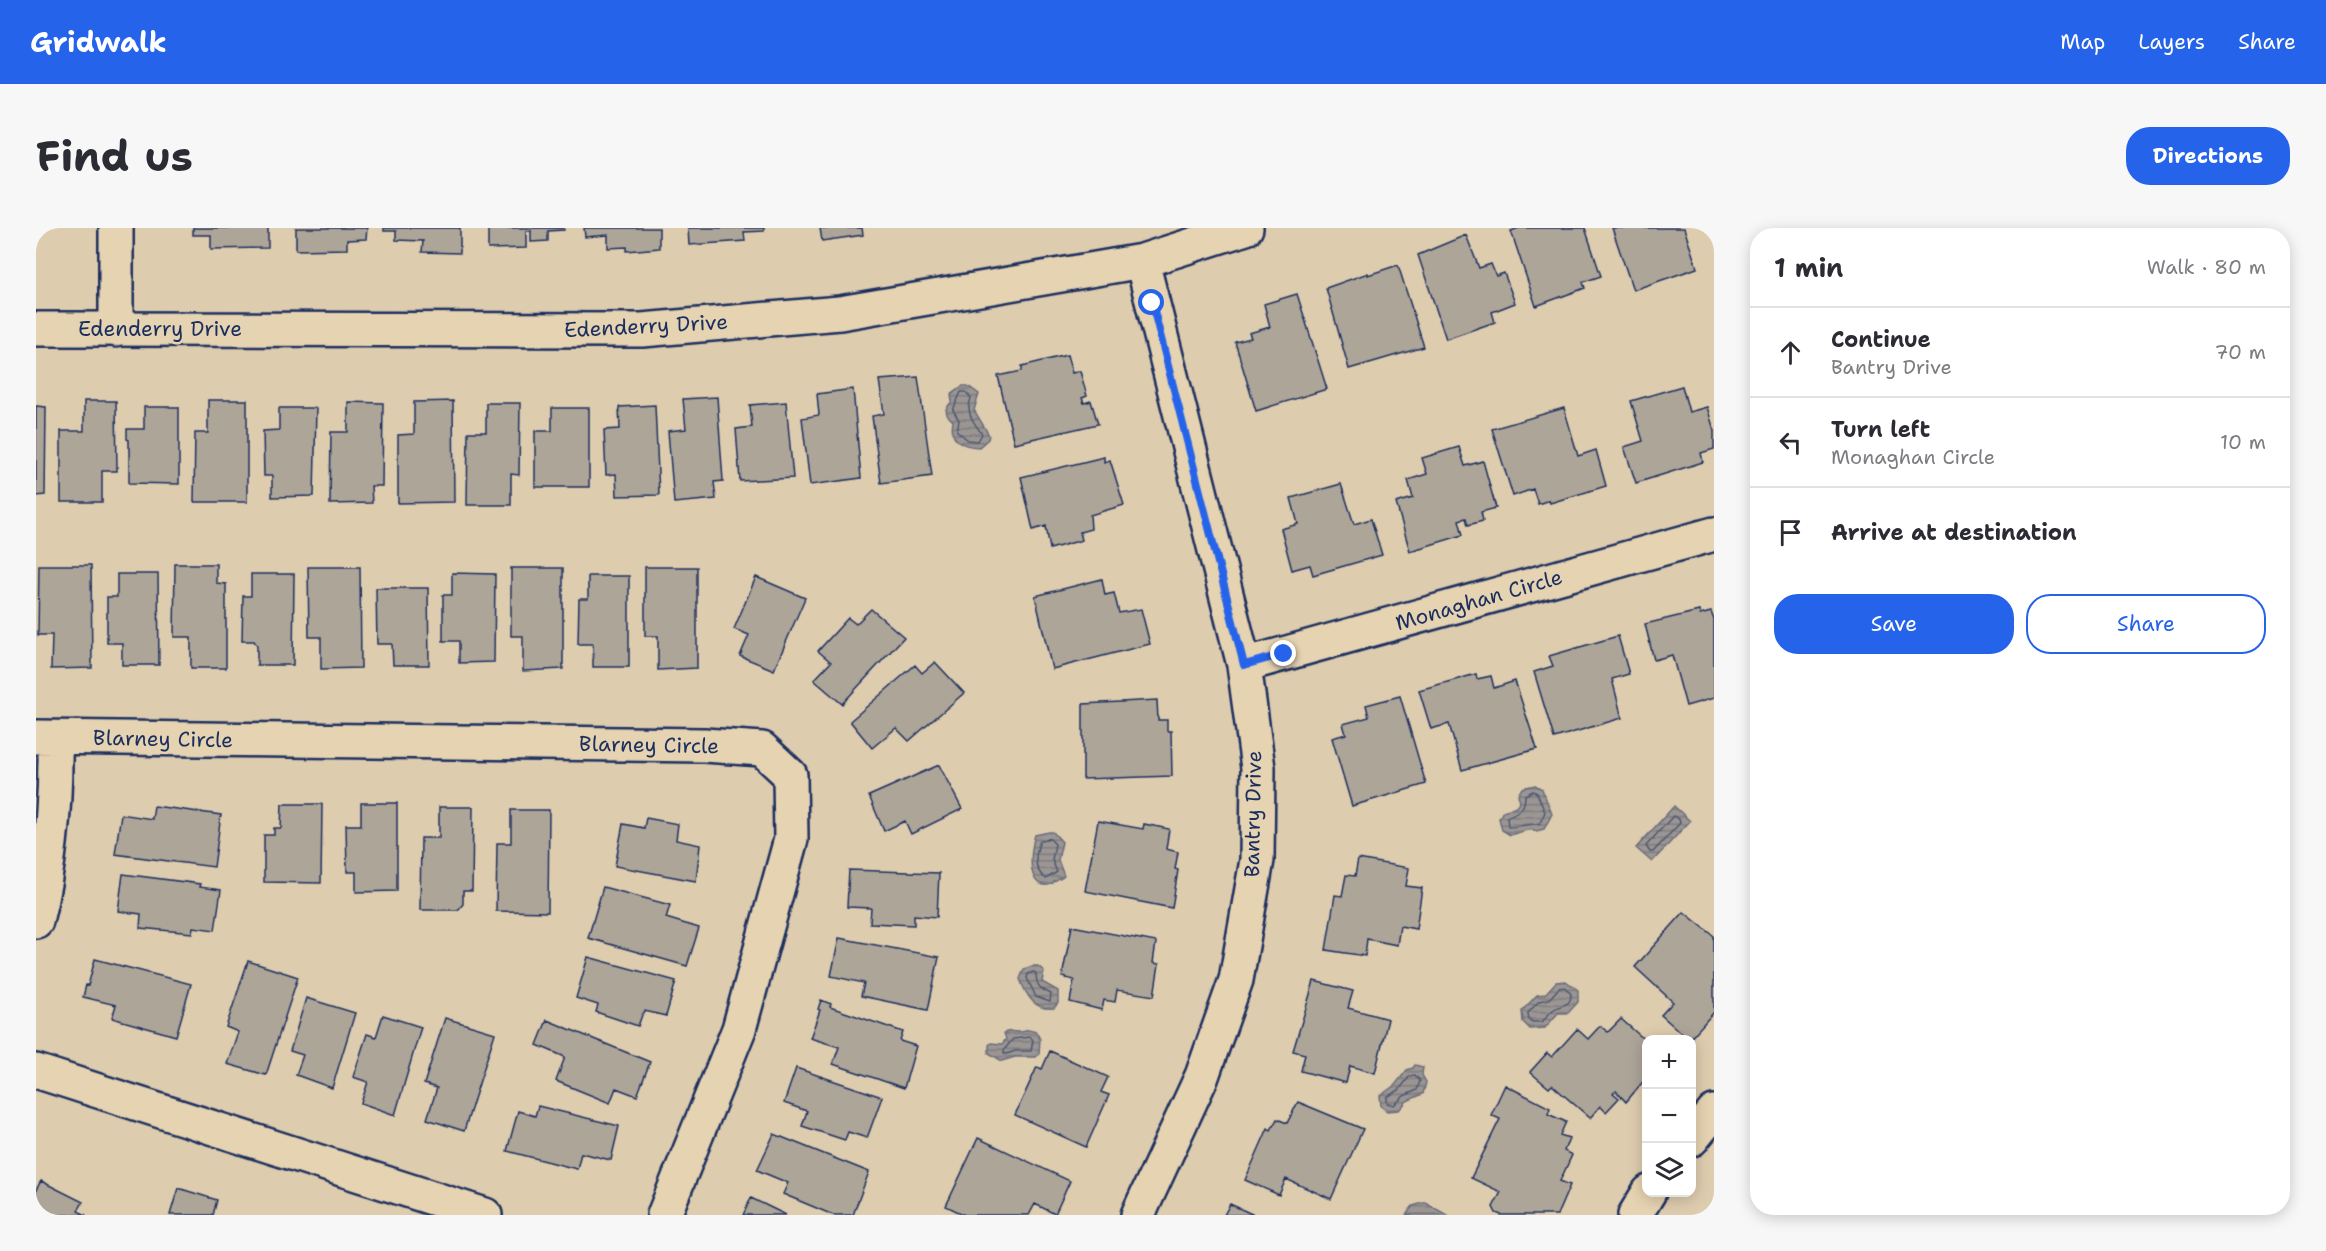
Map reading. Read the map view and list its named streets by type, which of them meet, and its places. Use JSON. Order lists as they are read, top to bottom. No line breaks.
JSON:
{"streets":{"street":["Edenderry Drive","Monaghan Circle","Blarney Circle","Bantry Drive"]},"crossings":[["Edenderry Drive","Bantry Drive"],["Monaghan Circle","Bantry Drive"]],"page":{"header":"Gridwalk","nav":["Map","Layers","Share"],"buttons":["Directions",["Save","Share"]],"title":"Find us","heading":["1 min","Walk · 80 m"],"list":[["Continue","Bantry Drive","70 m"],["Turn left","Monaghan Circle","10 m"],"Arrive at destination"],"map_buttons":["+","−"]}}
